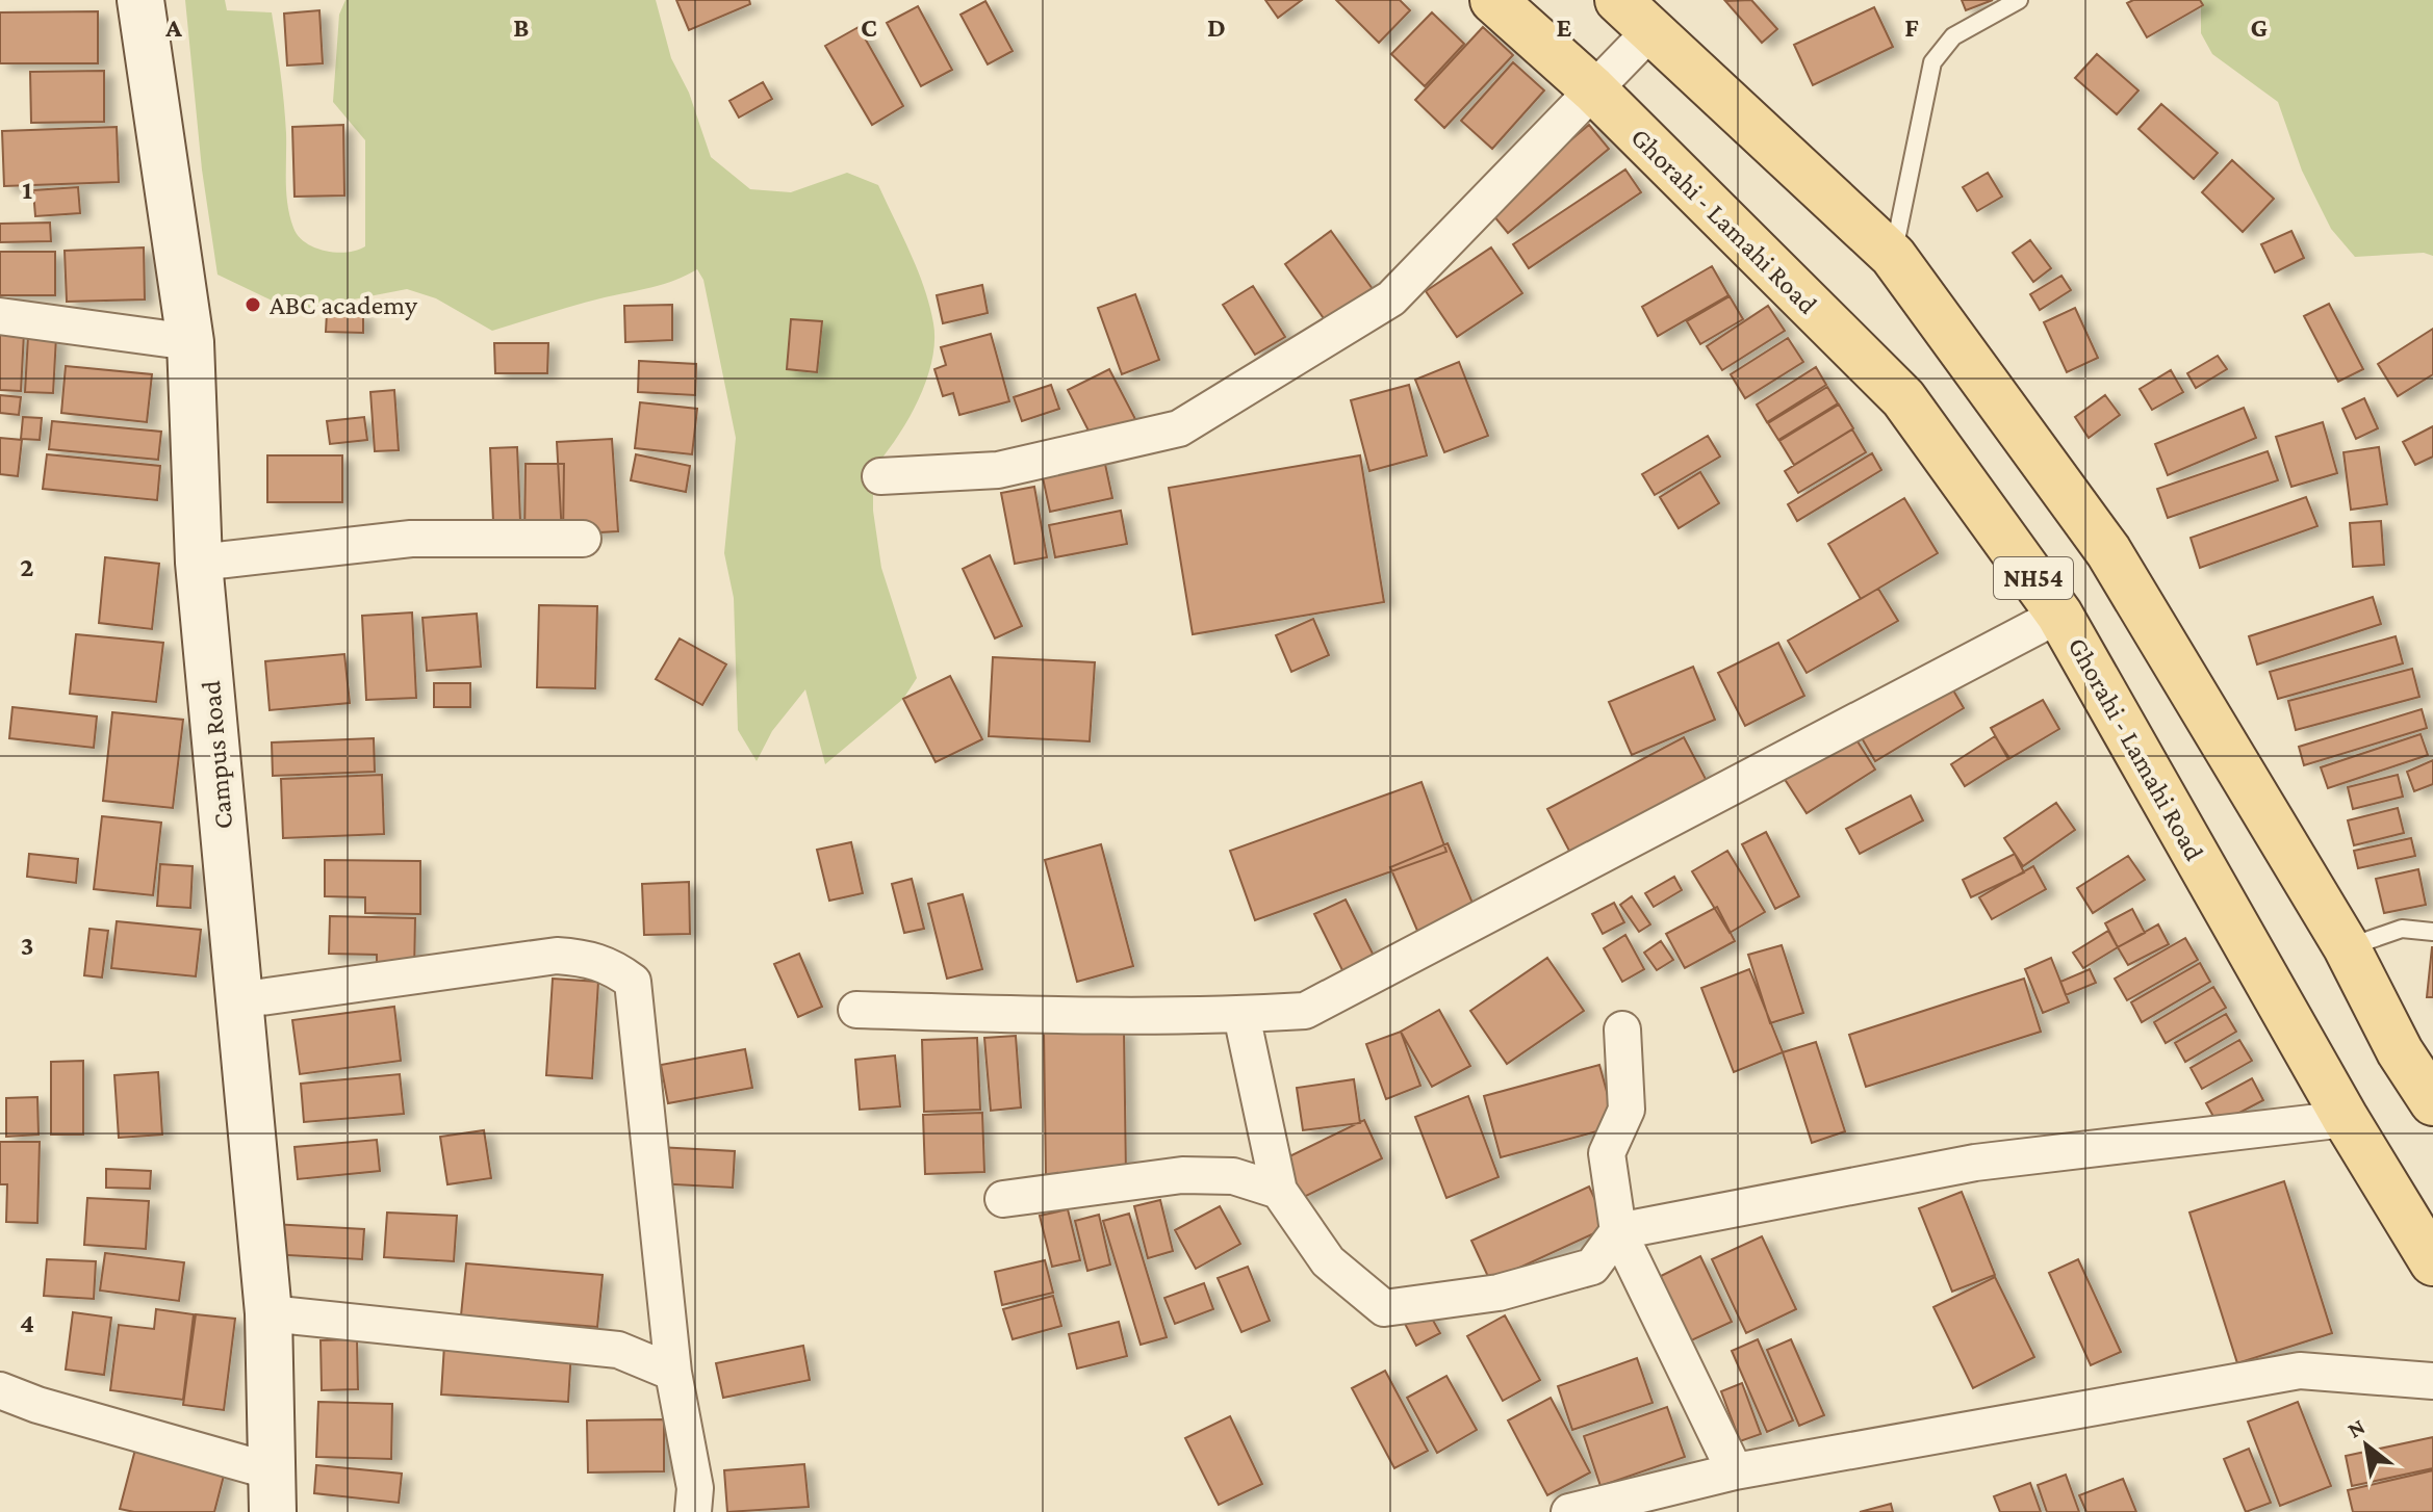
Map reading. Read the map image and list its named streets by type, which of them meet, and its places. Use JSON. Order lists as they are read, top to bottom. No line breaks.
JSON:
{"streets":{"main road":["Ghorahi - Lamahi Road","NH54"],"street":["Campus Road"]},"places":["ABC academy"],"north":"top left","grid":{"columns":["A","B","C","D","E","F","G"],"rows":["1","2","3","4"]}}
